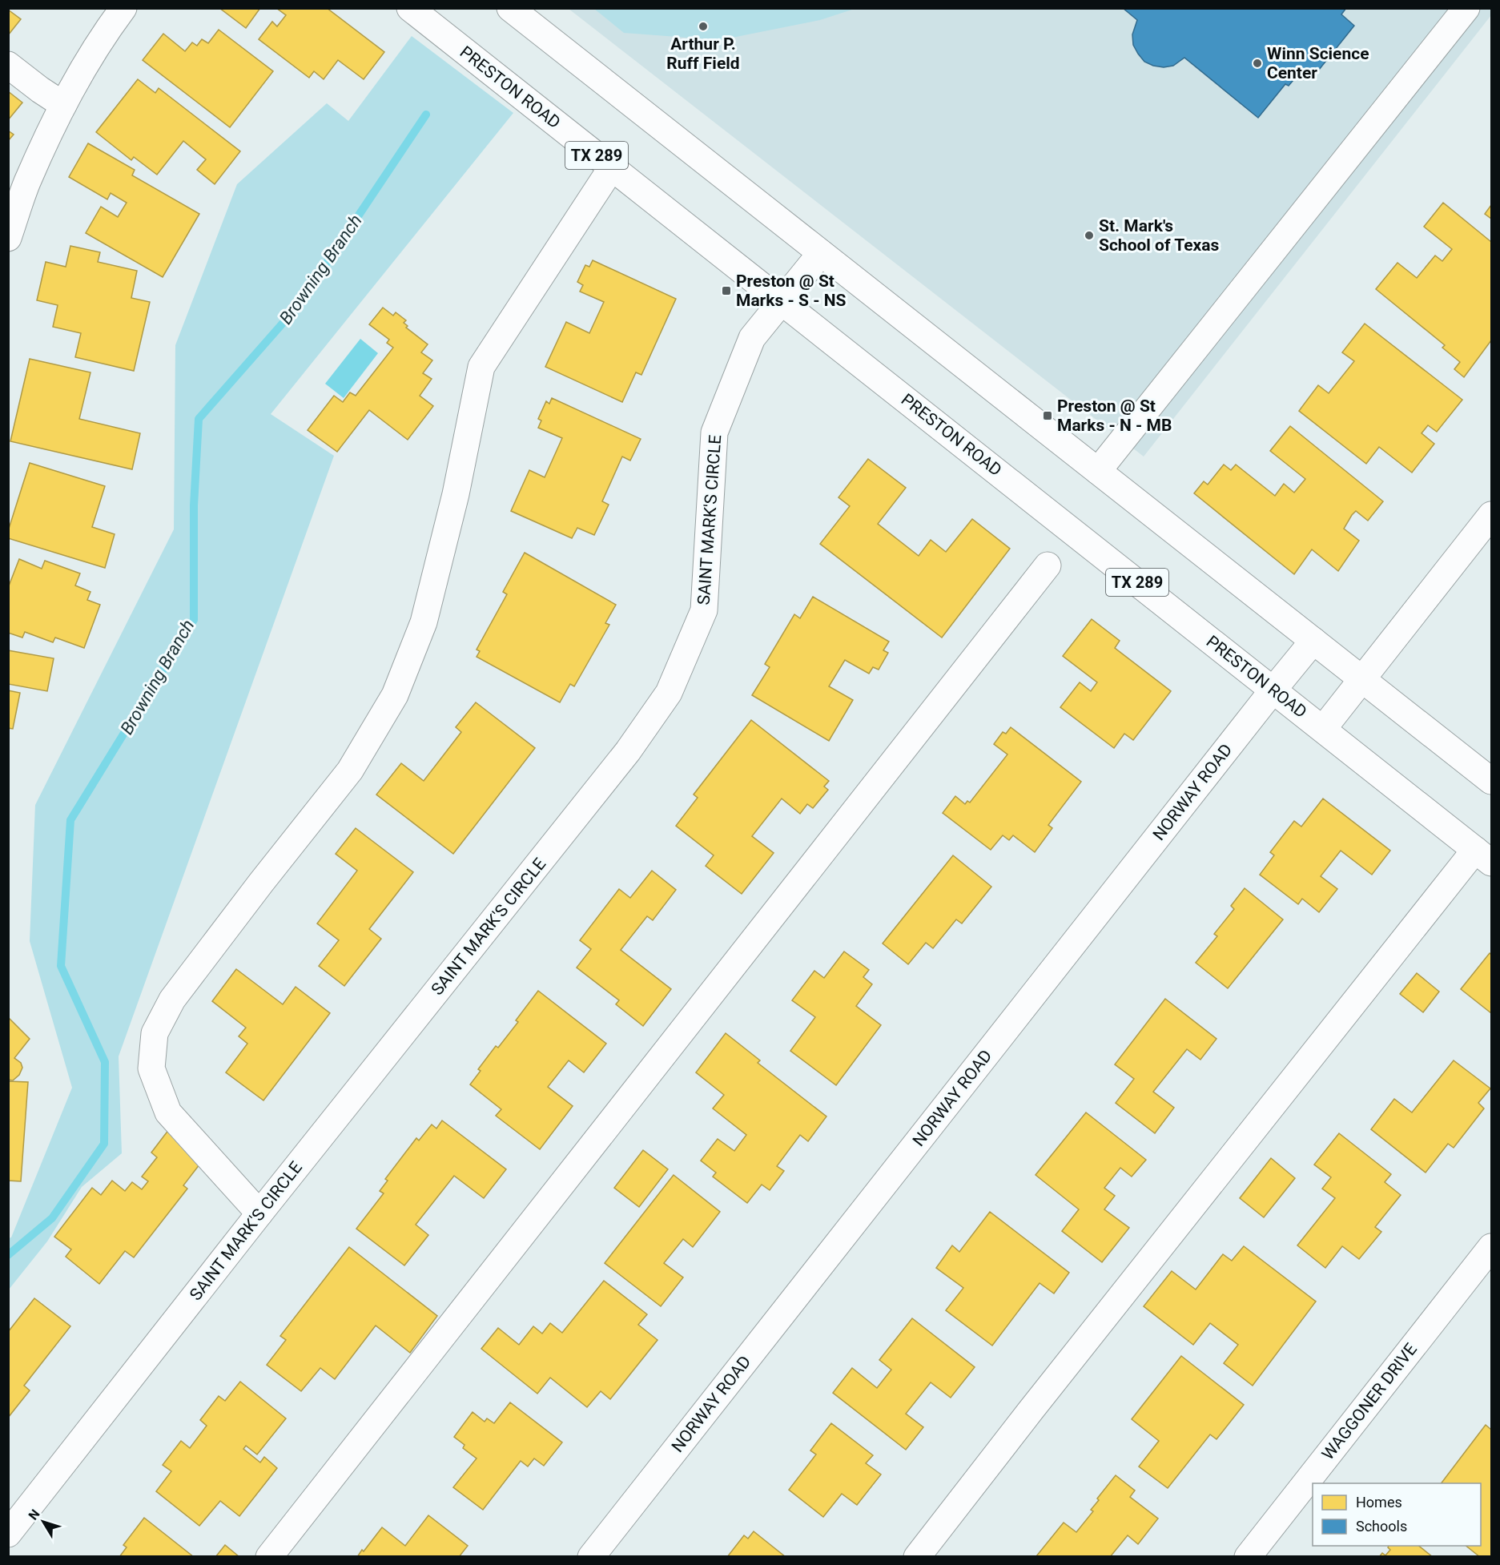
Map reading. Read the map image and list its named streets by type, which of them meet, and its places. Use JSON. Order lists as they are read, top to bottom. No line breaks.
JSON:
{"streets":{"street":["PRESTON ROAD","TX 289","SAINT MARK'S CIRCLE","NORWAY ROAD","WAGGONER DRIVE"]},"crossings":[["PRESTON ROAD","SAINT MARK'S CIRCLE"],["PRESTON ROAD","NORWAY ROAD"]],"water":["Browning Branch"],"places":{"other":["Arthur P. Ruff Field","Winn Science Center","St. Mark's School of Texas"],"transit":["Preston @ St Marks - S - NS","Preston @ St Marks - N - MB"]},"legend":["Homes","Schools"],"north":"top left"}
